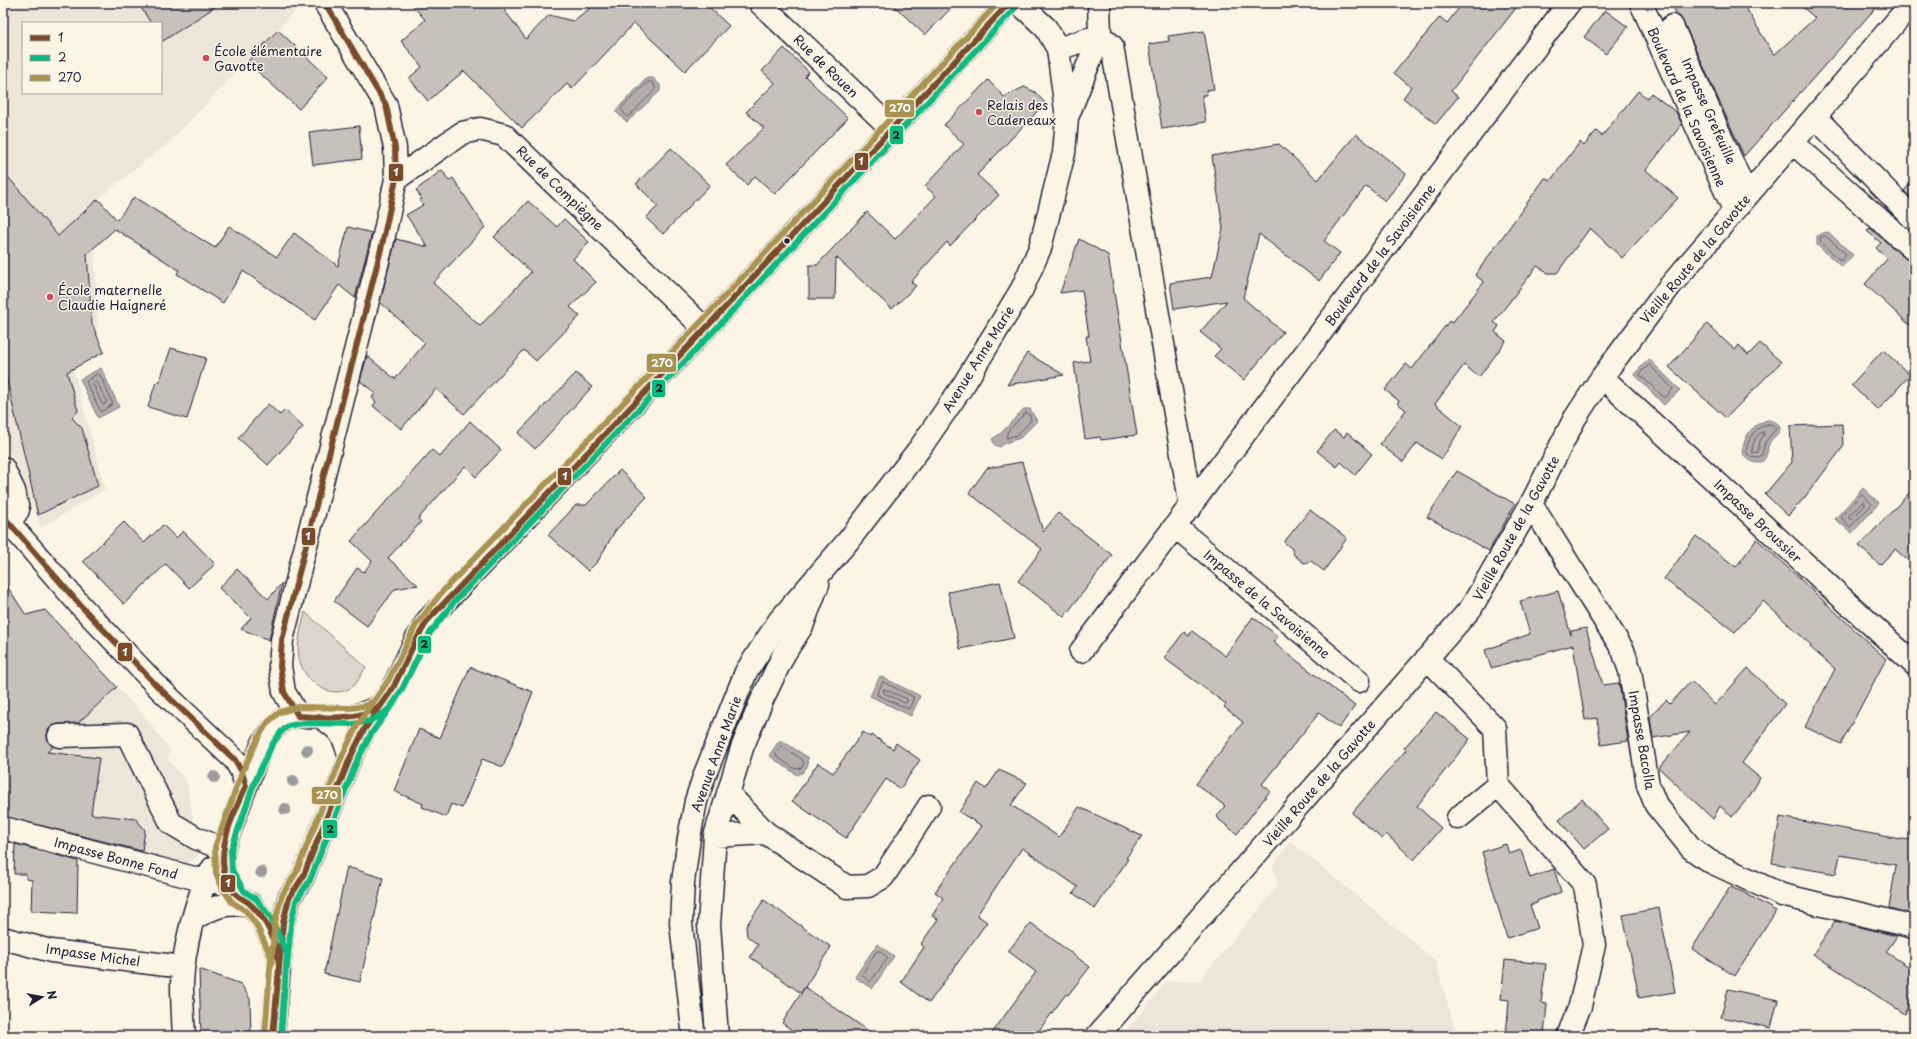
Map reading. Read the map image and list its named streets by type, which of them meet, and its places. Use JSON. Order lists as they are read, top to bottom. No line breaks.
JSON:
{"streets":{"street":["Rue de Rouen","Boulevard de la Savoisienne","Impasse Grefeuille","Rue de Compiègne","Vieille Route de la Gavotte","Avenue Anne Marie","Impasse Broussier","Impasse de la Savoisienne","Impasse Bacolla","Impasse Bonne Fond","Impasse Michel"]},"crossings":[["Boulevard de la Savoisienne","Impasse Grefeuille"],["Boulevard de la Savoisienne","Vieille Route de la Gavotte"],["Boulevard de la Savoisienne","Impasse de la Savoisienne"],["Impasse Grefeuille","Vieille Route de la Gavotte"],["Vieille Route de la Gavotte","Impasse Broussier"],["Vieille Route de la Gavotte","Impasse Bacolla"]],"places":["École élémentaire Gavotte","Relais des Cadeneaux","École maternelle Claudie Haigneré"],"lines":["transit line 1","transit line 270","transit line 2"],"legend":["1","2","270"],"north":"right"}
